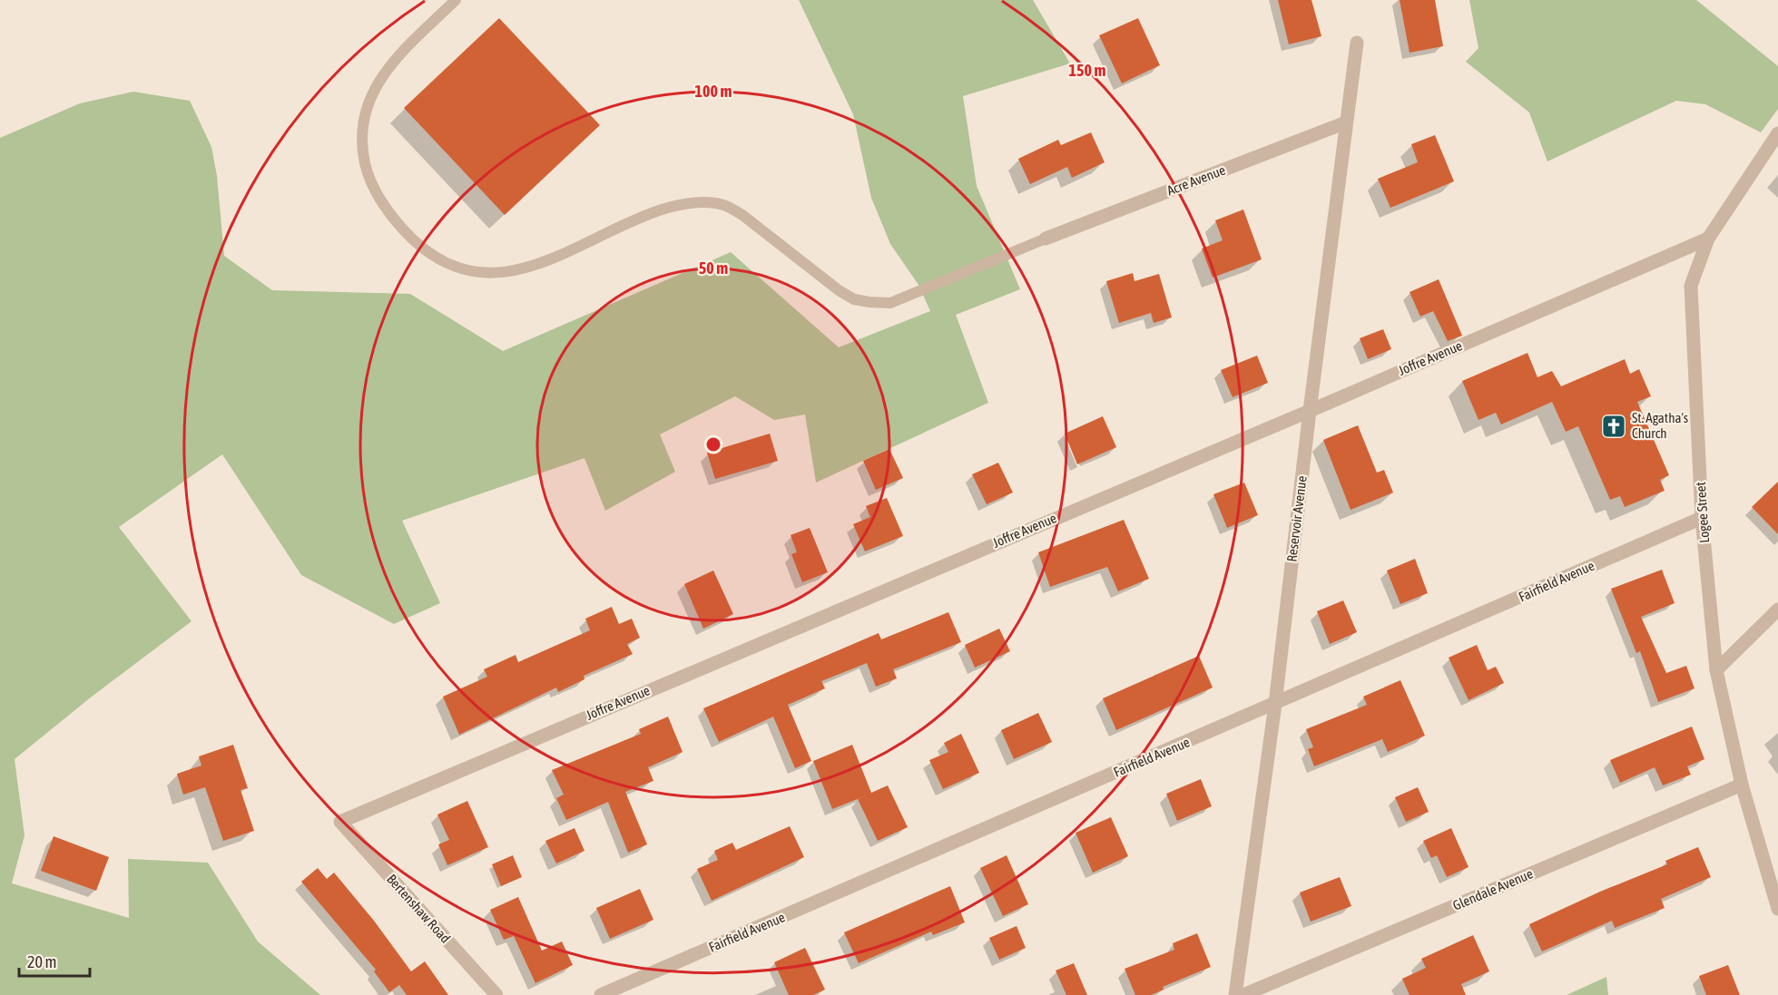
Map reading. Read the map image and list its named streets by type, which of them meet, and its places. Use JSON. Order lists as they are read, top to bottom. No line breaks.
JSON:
{"streets":{"street":["Acre Avenue","Joffre Avenue","Logee Street","Reservoir Avenue","Fairfield Avenue","Glendale Avenue","Bertenshaw Road"]},"crossings":[["Acre Avenue","Reservoir Avenue"],["Joffre Avenue","Logee Street"],["Joffre Avenue","Reservoir Avenue"],["Joffre Avenue","Bertenshaw Road"],["Logee Street","Fairfield Avenue"],["Logee Street","Glendale Avenue"],["Reservoir Avenue","Fairfield Avenue"]],"places":{"church":["St. Agatha's Church"]},"scale_bar":"20 m","rings":["150 m","100 m","50 m"]}
